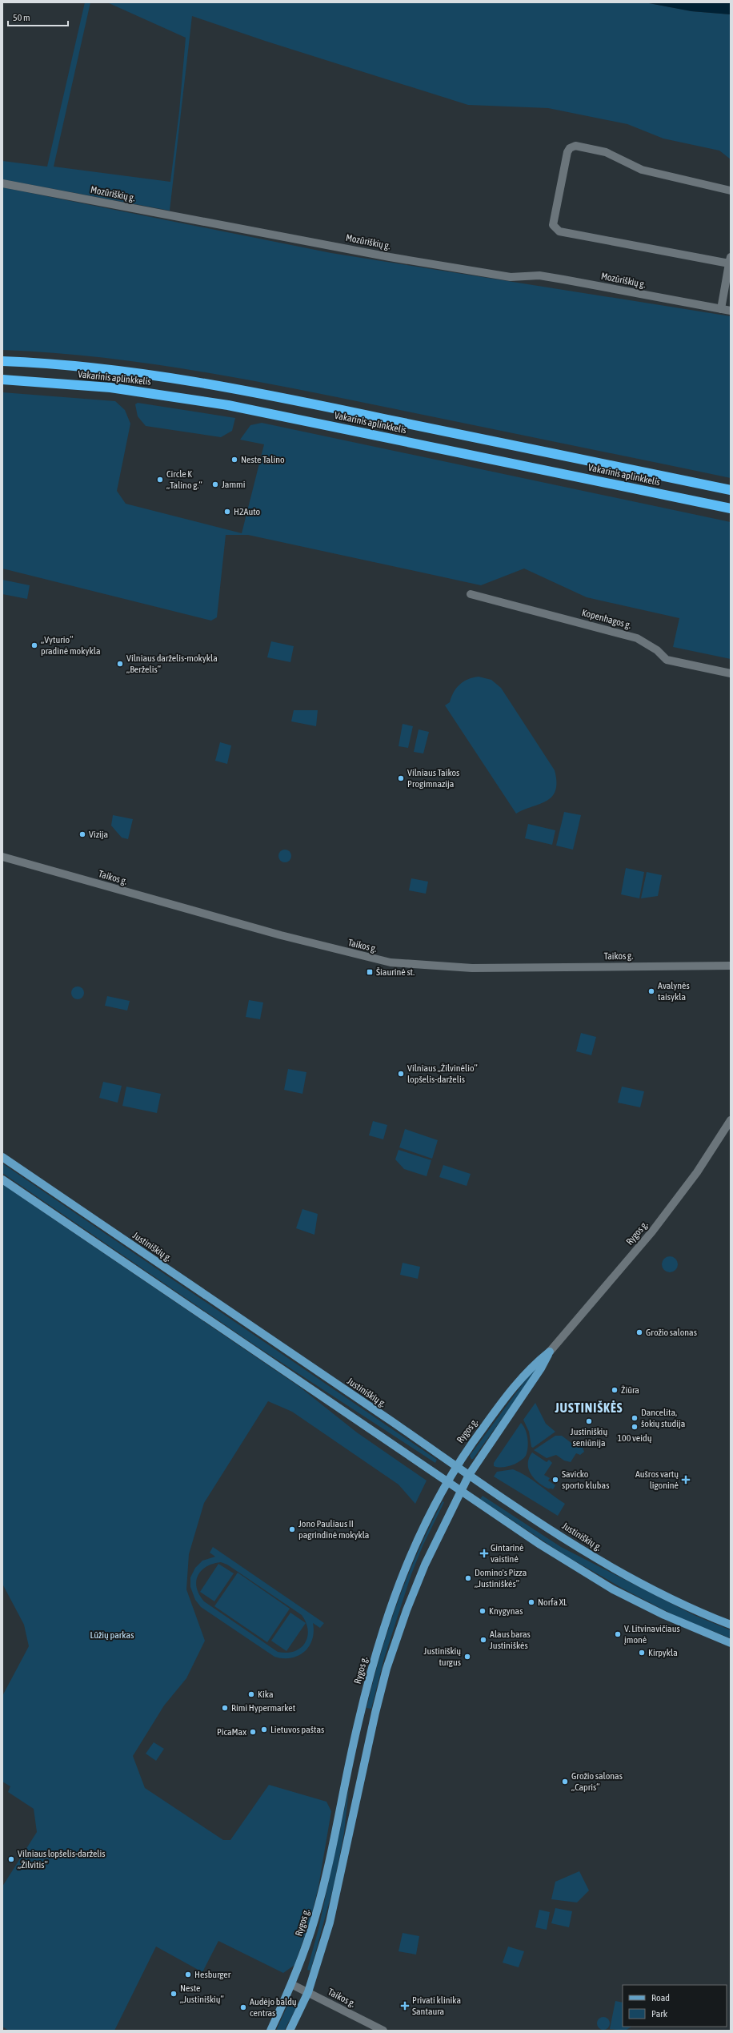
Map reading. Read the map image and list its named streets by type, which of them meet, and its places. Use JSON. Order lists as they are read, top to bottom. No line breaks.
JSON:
{"streets":{"highway":["Vakarinis aplinkkelis"],"main road":["Rygos g.","Justiniškių g."],"street":["Mozūriškių g.","Kopenhagos g.","Taikos g."]},"crossings":[["Taikos g.","Rygos g."],["Rygos g.","Justiniškių g."]],"districts":["JUSTINIŠKĖS"],"parks":["Lūžių parkas"],"places":{"other":["Neste Talino","Circle K „Talino g.“","Jammi","H2Auto","„Vyturio“ pradinė mokykla","Vilniaus darželis-mokykla „Berželis“","Vilniaus Taikos Progimnazija","Vizija","Avalynės taisykla","Vilniaus „Žilvinėlio“ lopšelis-darželis","Grožio salonas","Žiūra","Dancelita, šokių studija","Justiniškių seniūnija","100 veidų","Savicko sporto klubas","Jono Pauliaus II pagrindinė mokykla","Domino's Pizza „Justiniškės“","Norfa XL","Knygynas","V. Litvinavičiaus įmonė","Alaus baras Justiniškės","Kirpykla","Justiniškių turgus","Kika","Rimi Hypermarket","Lietuvos paštas","PicaMax","Grožio salonas „Capris“","Vilniaus lopšelis-darželis „Žilvitis“","Hesburger","Neste „Justiniškių“","Audėjo baldų centras"],"transit":["Šiaurinė st."],"health":["Aušros vartų ligoninė","Gintarinė vaistinė","Privati klinika Santaura"]},"legend":["Road","Park"],"scale_bar":"50 m"}
